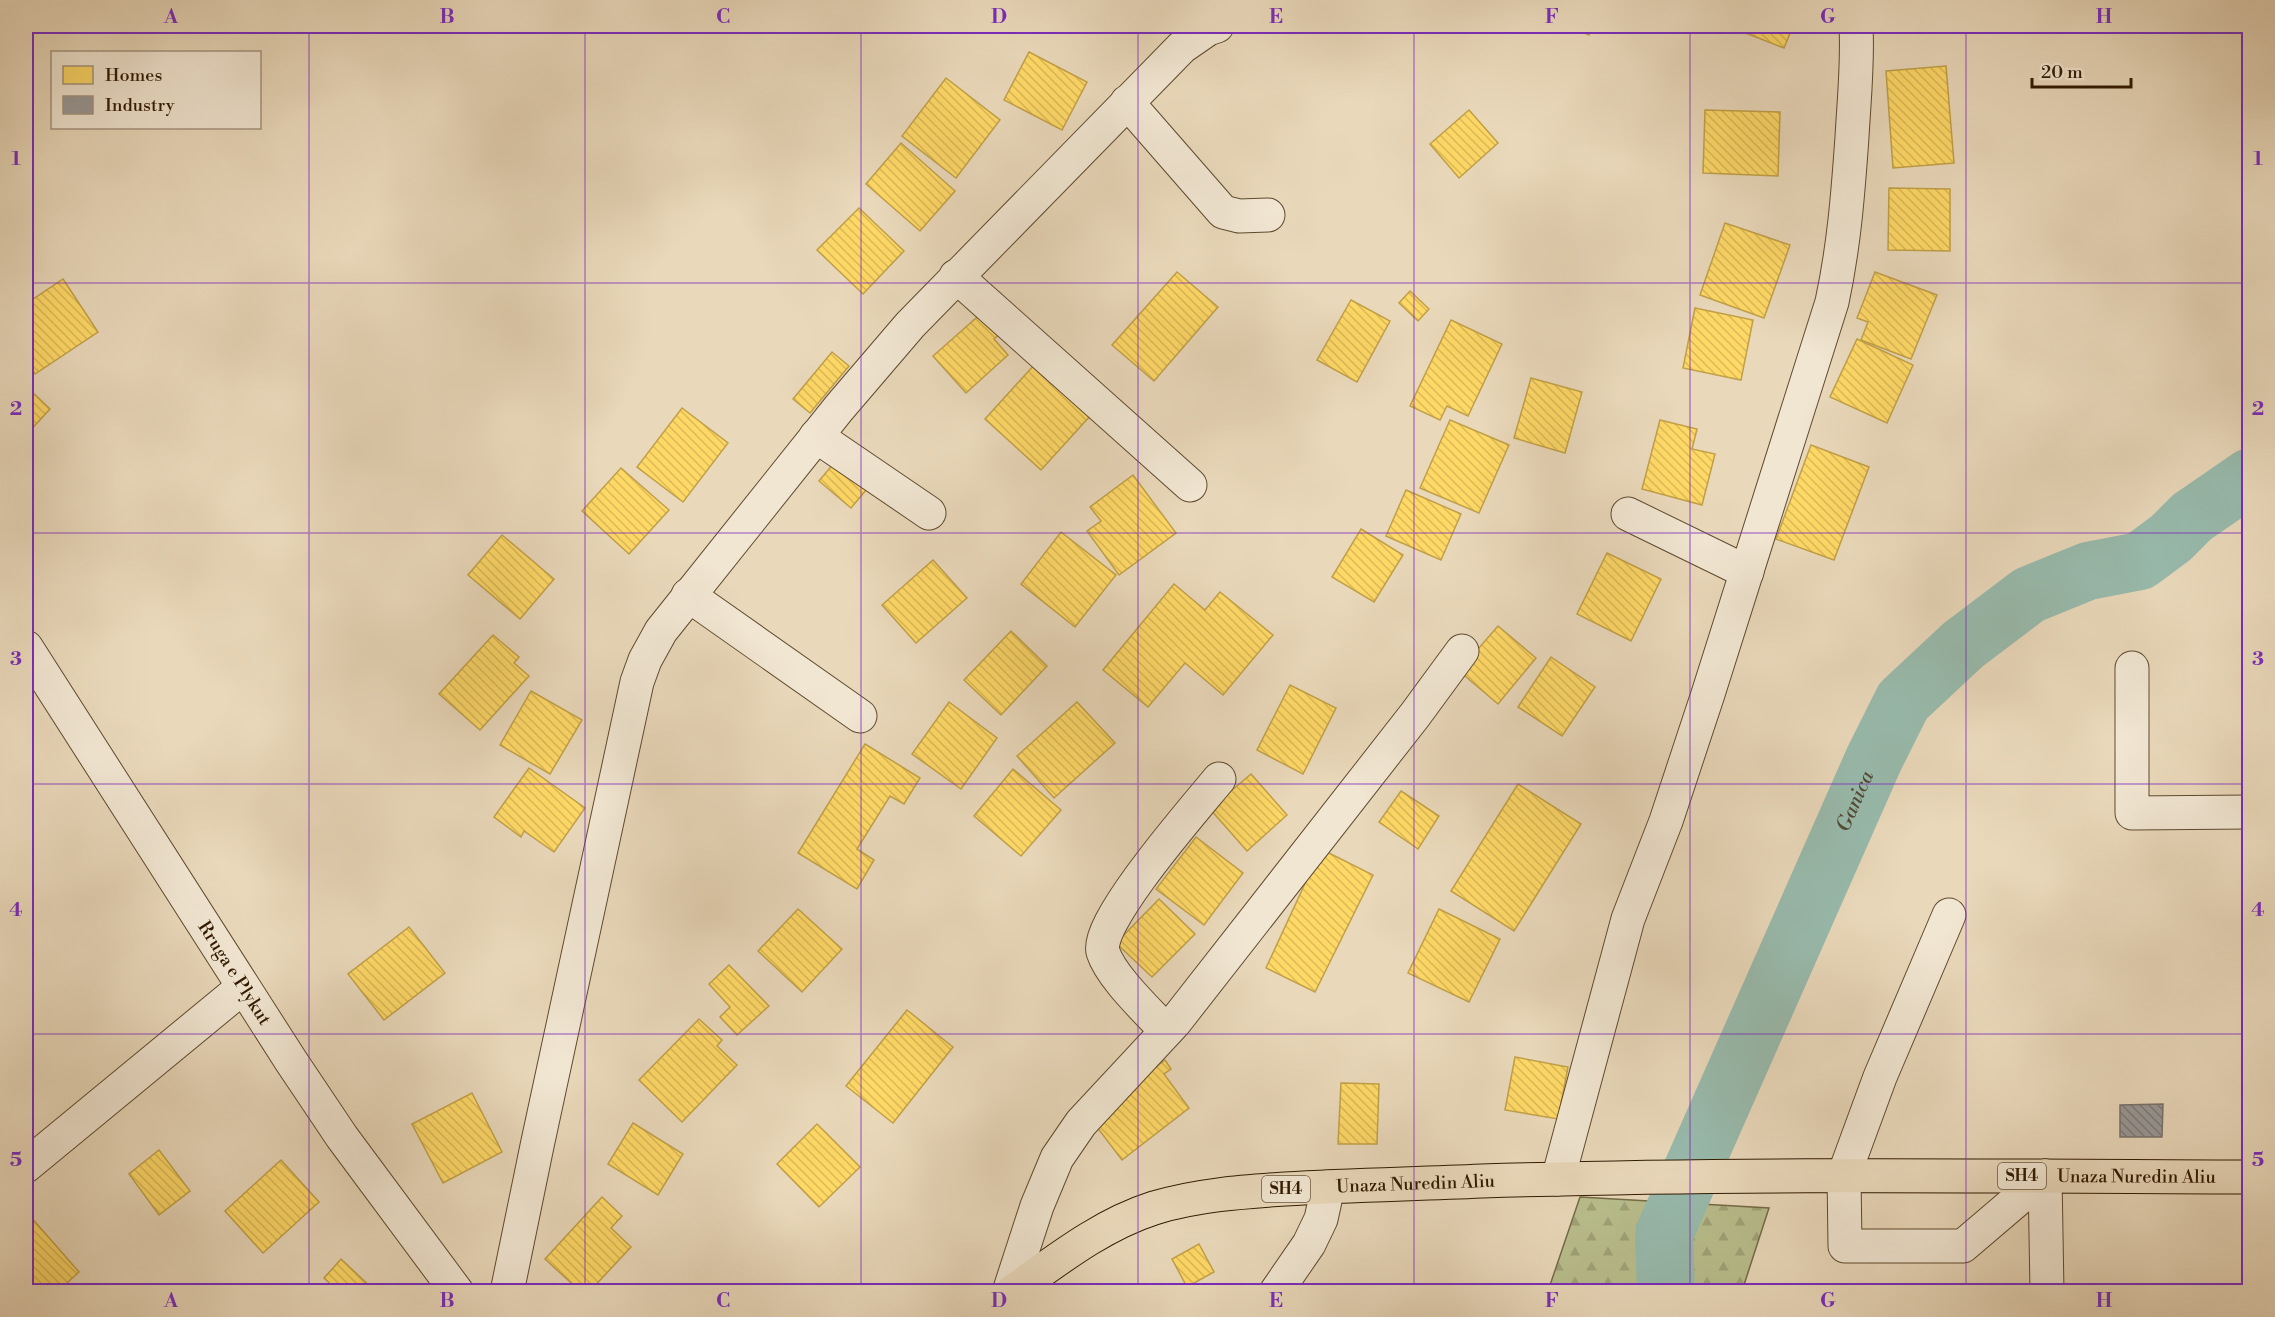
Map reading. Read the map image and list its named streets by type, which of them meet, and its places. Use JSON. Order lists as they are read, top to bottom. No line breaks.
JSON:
{"streets":{"main road":["SH4","Unaza Nuredin Aliu"],"street":["Rruga e Plykut"]},"water":["Ganica"],"legend":["Homes","Industry"],"scale_bar":"20 m","grid":{"columns":["A","B","C","D","E","F","G","H"],"rows":["1","2","3","4","5"]}}
